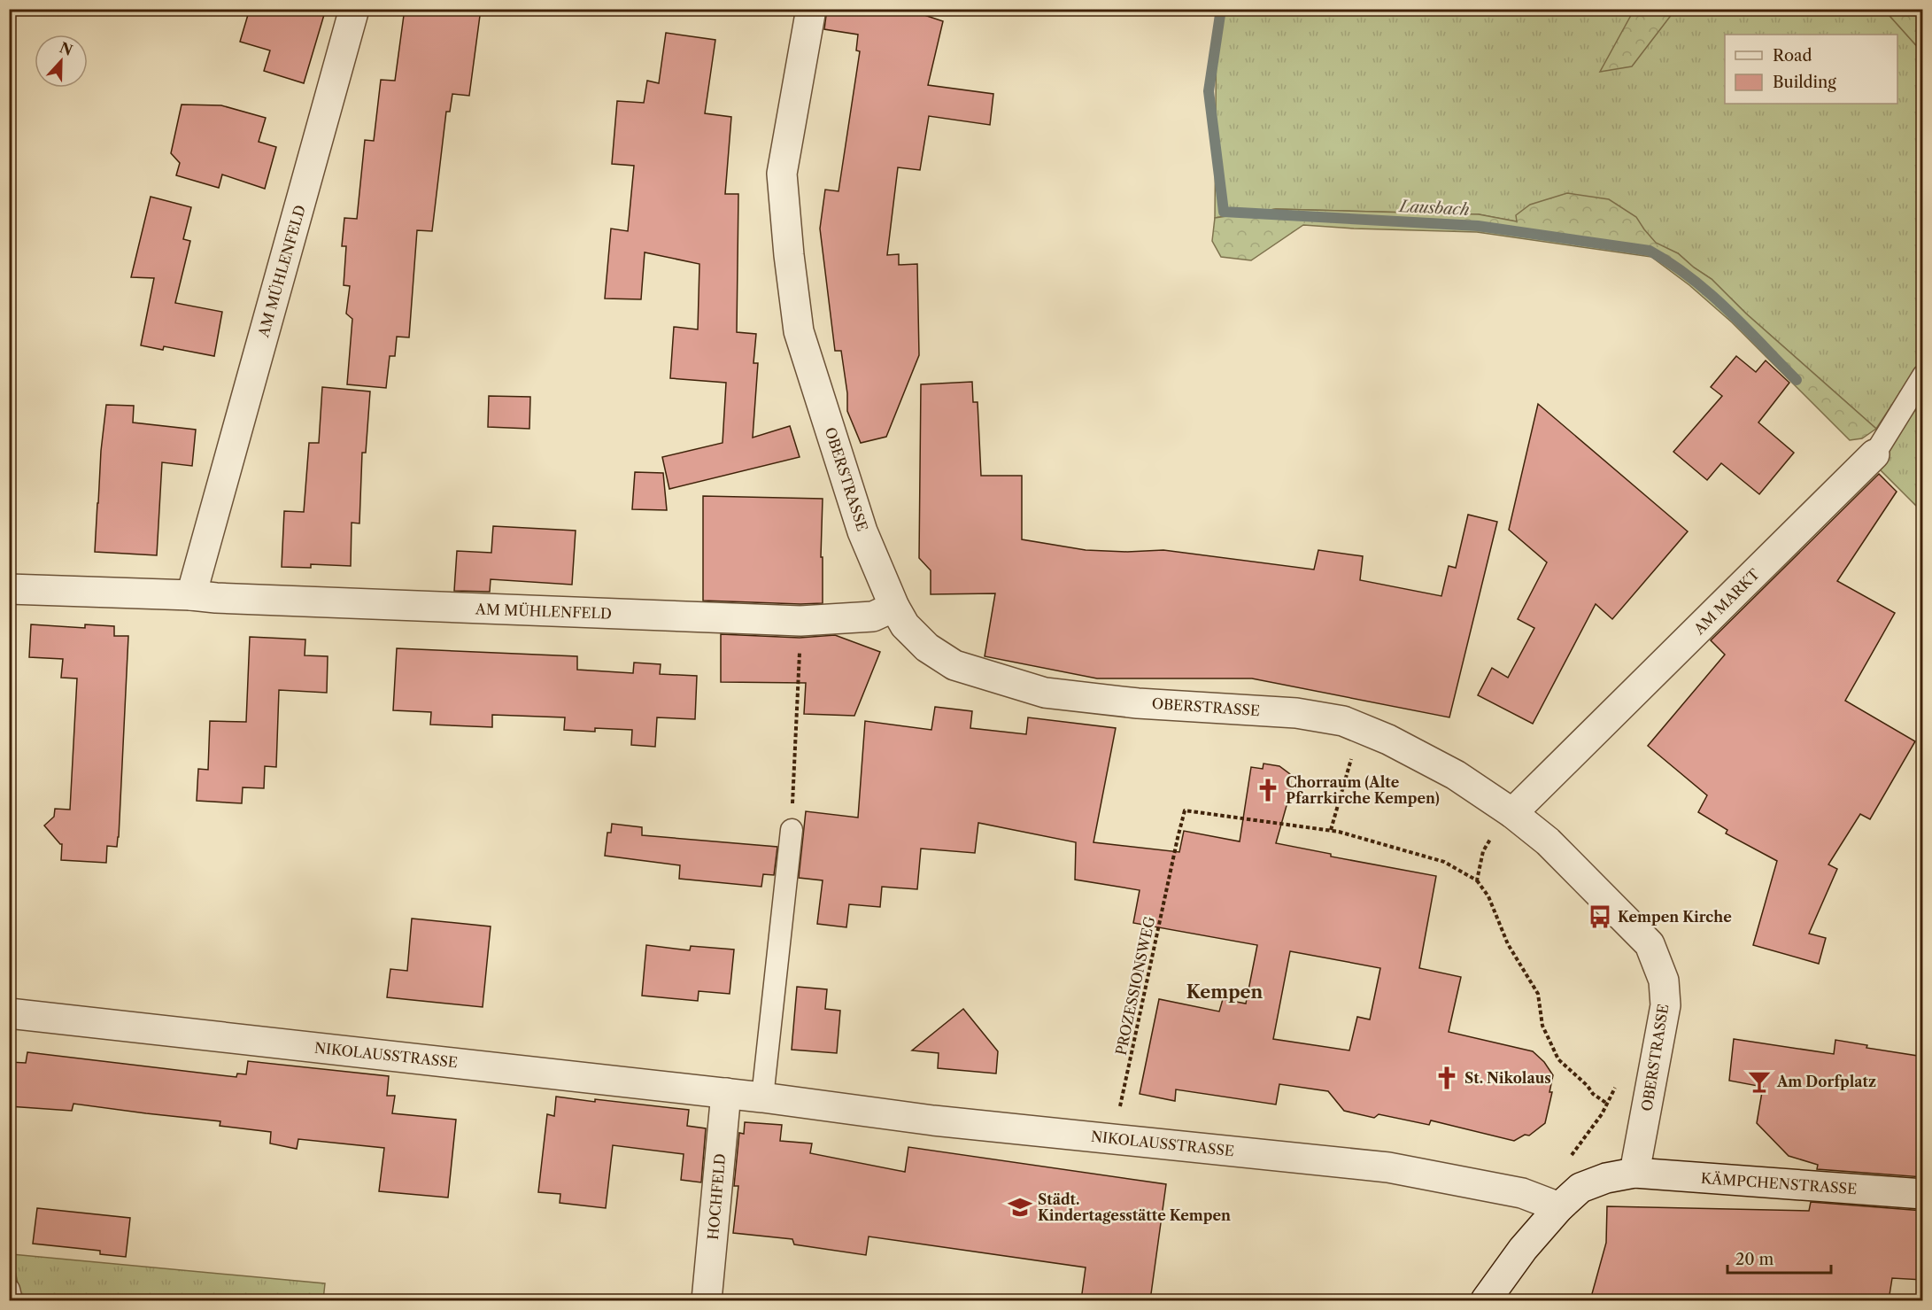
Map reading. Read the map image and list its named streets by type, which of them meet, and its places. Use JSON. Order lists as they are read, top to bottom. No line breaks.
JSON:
{"streets":{"street":["AM MÜHLENFELD","OBERSTRASSE","AM MARKT","NIKOLAUSSTRASSE","KÄMPCHENSTRASSE","HOCHFELD"],"path":["PROZESSIONSWEG"]},"crossings":[["AM MÜHLENFELD","OBERSTRASSE"],["OBERSTRASSE","AM MARKT"],["OBERSTRASSE","KÄMPCHENSTRASSE"],["PROZESSIONSWEG","NIKOLAUSSTRASSE"],["NIKOLAUSSTRASSE","HOCHFELD"]],"districts":["Kempen"],"water":["Lausbach"],"places":{"church":["Chorraum (Alte Pfarrkirche Kempen)","St. Nikolaus"],"bus stop":["Kempen Kirche"],"bar":["Am Dorfplatz"],"school or university":["Städt. Kindertagesstätte Kempen"]},"legend":["Road","Building"],"scale_bar":"20 m","north":"top"}
